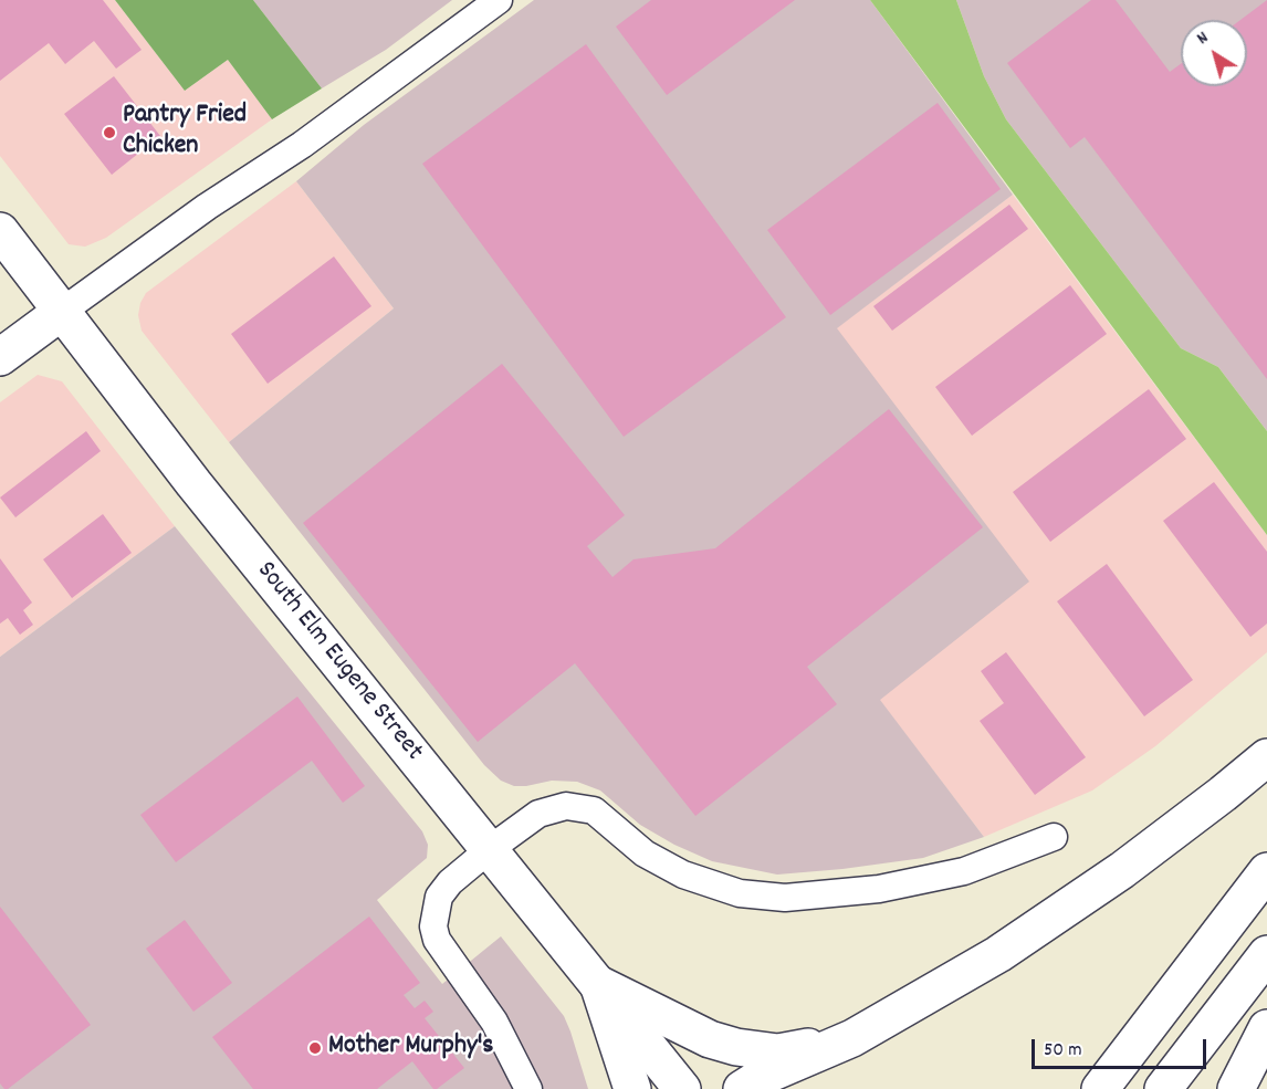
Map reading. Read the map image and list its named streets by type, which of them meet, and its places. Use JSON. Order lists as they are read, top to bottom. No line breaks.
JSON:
{"streets":{"main road":["South Elm Eugene Street"]},"places":["Pantry Fried Chicken","Mother Murphy's"],"scale_bar":"50 m","north":"top left"}
